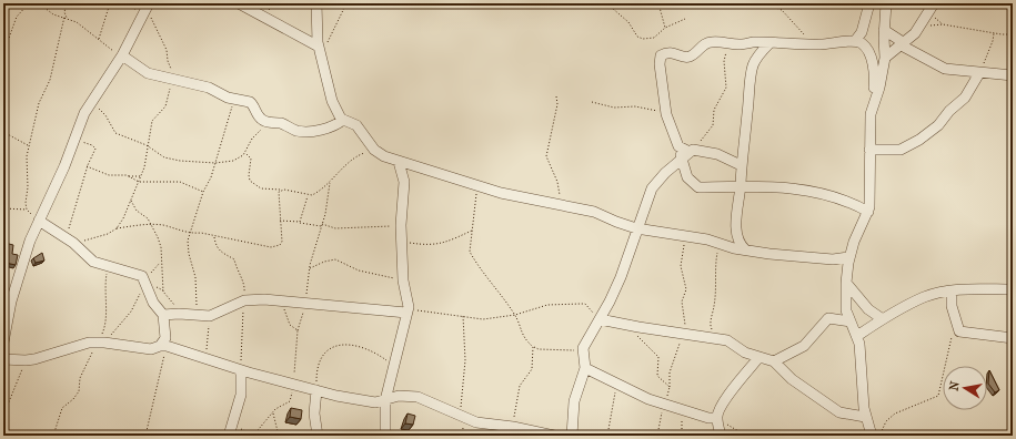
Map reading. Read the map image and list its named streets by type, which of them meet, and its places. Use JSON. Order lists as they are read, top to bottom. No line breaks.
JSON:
{"north":"left"}
